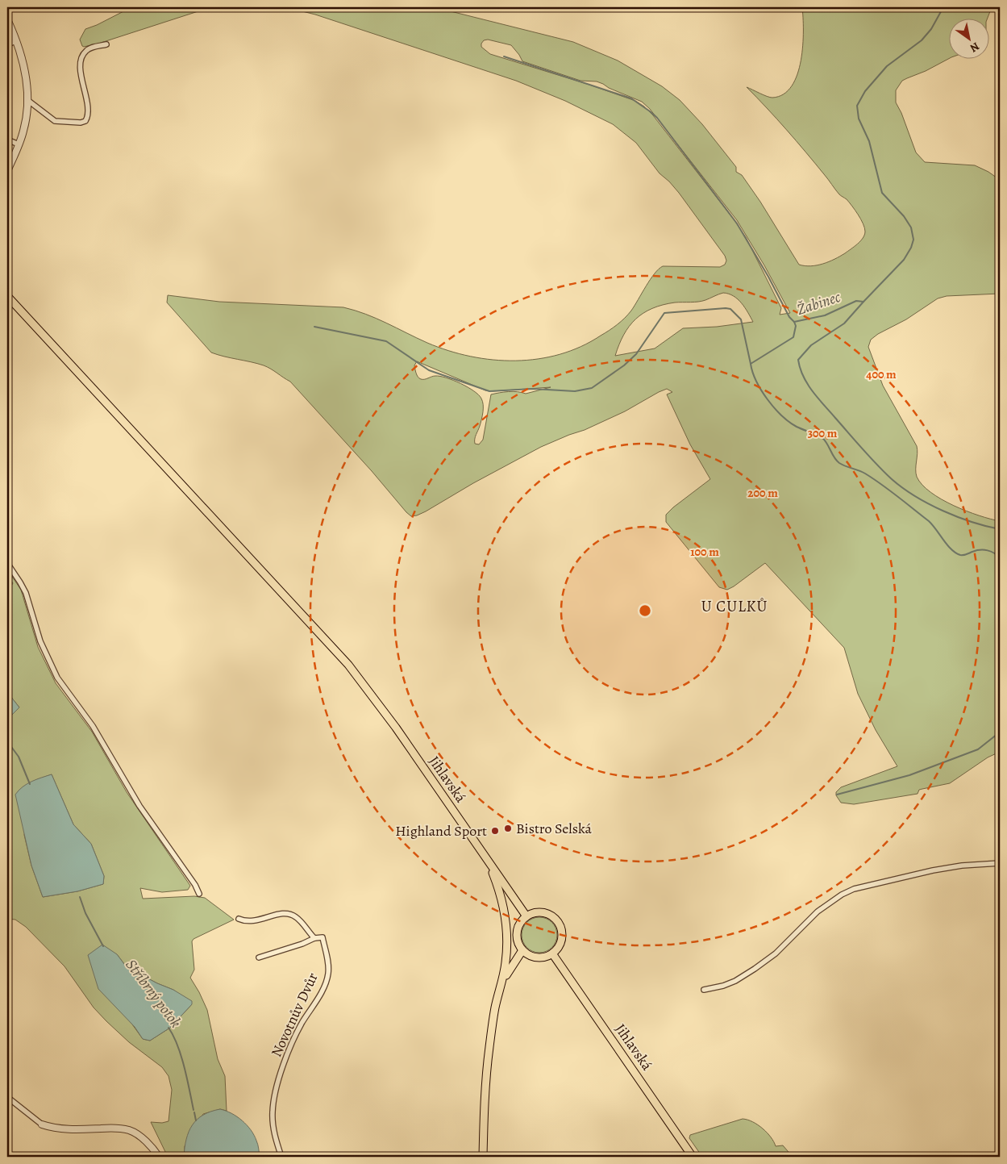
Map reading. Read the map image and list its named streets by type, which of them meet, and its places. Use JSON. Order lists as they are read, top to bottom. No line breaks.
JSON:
{"streets":{"main road":["Jihlavská"],"street":["Novotnův Dvůr"]},"districts":["U CULKŮ"],"water":["Žabinec","Stříbrný potok"],"places":["Bistro Selská","Highland Sport"],"north":"bottom right","rings":["400 m","300 m","200 m","100 m"]}
